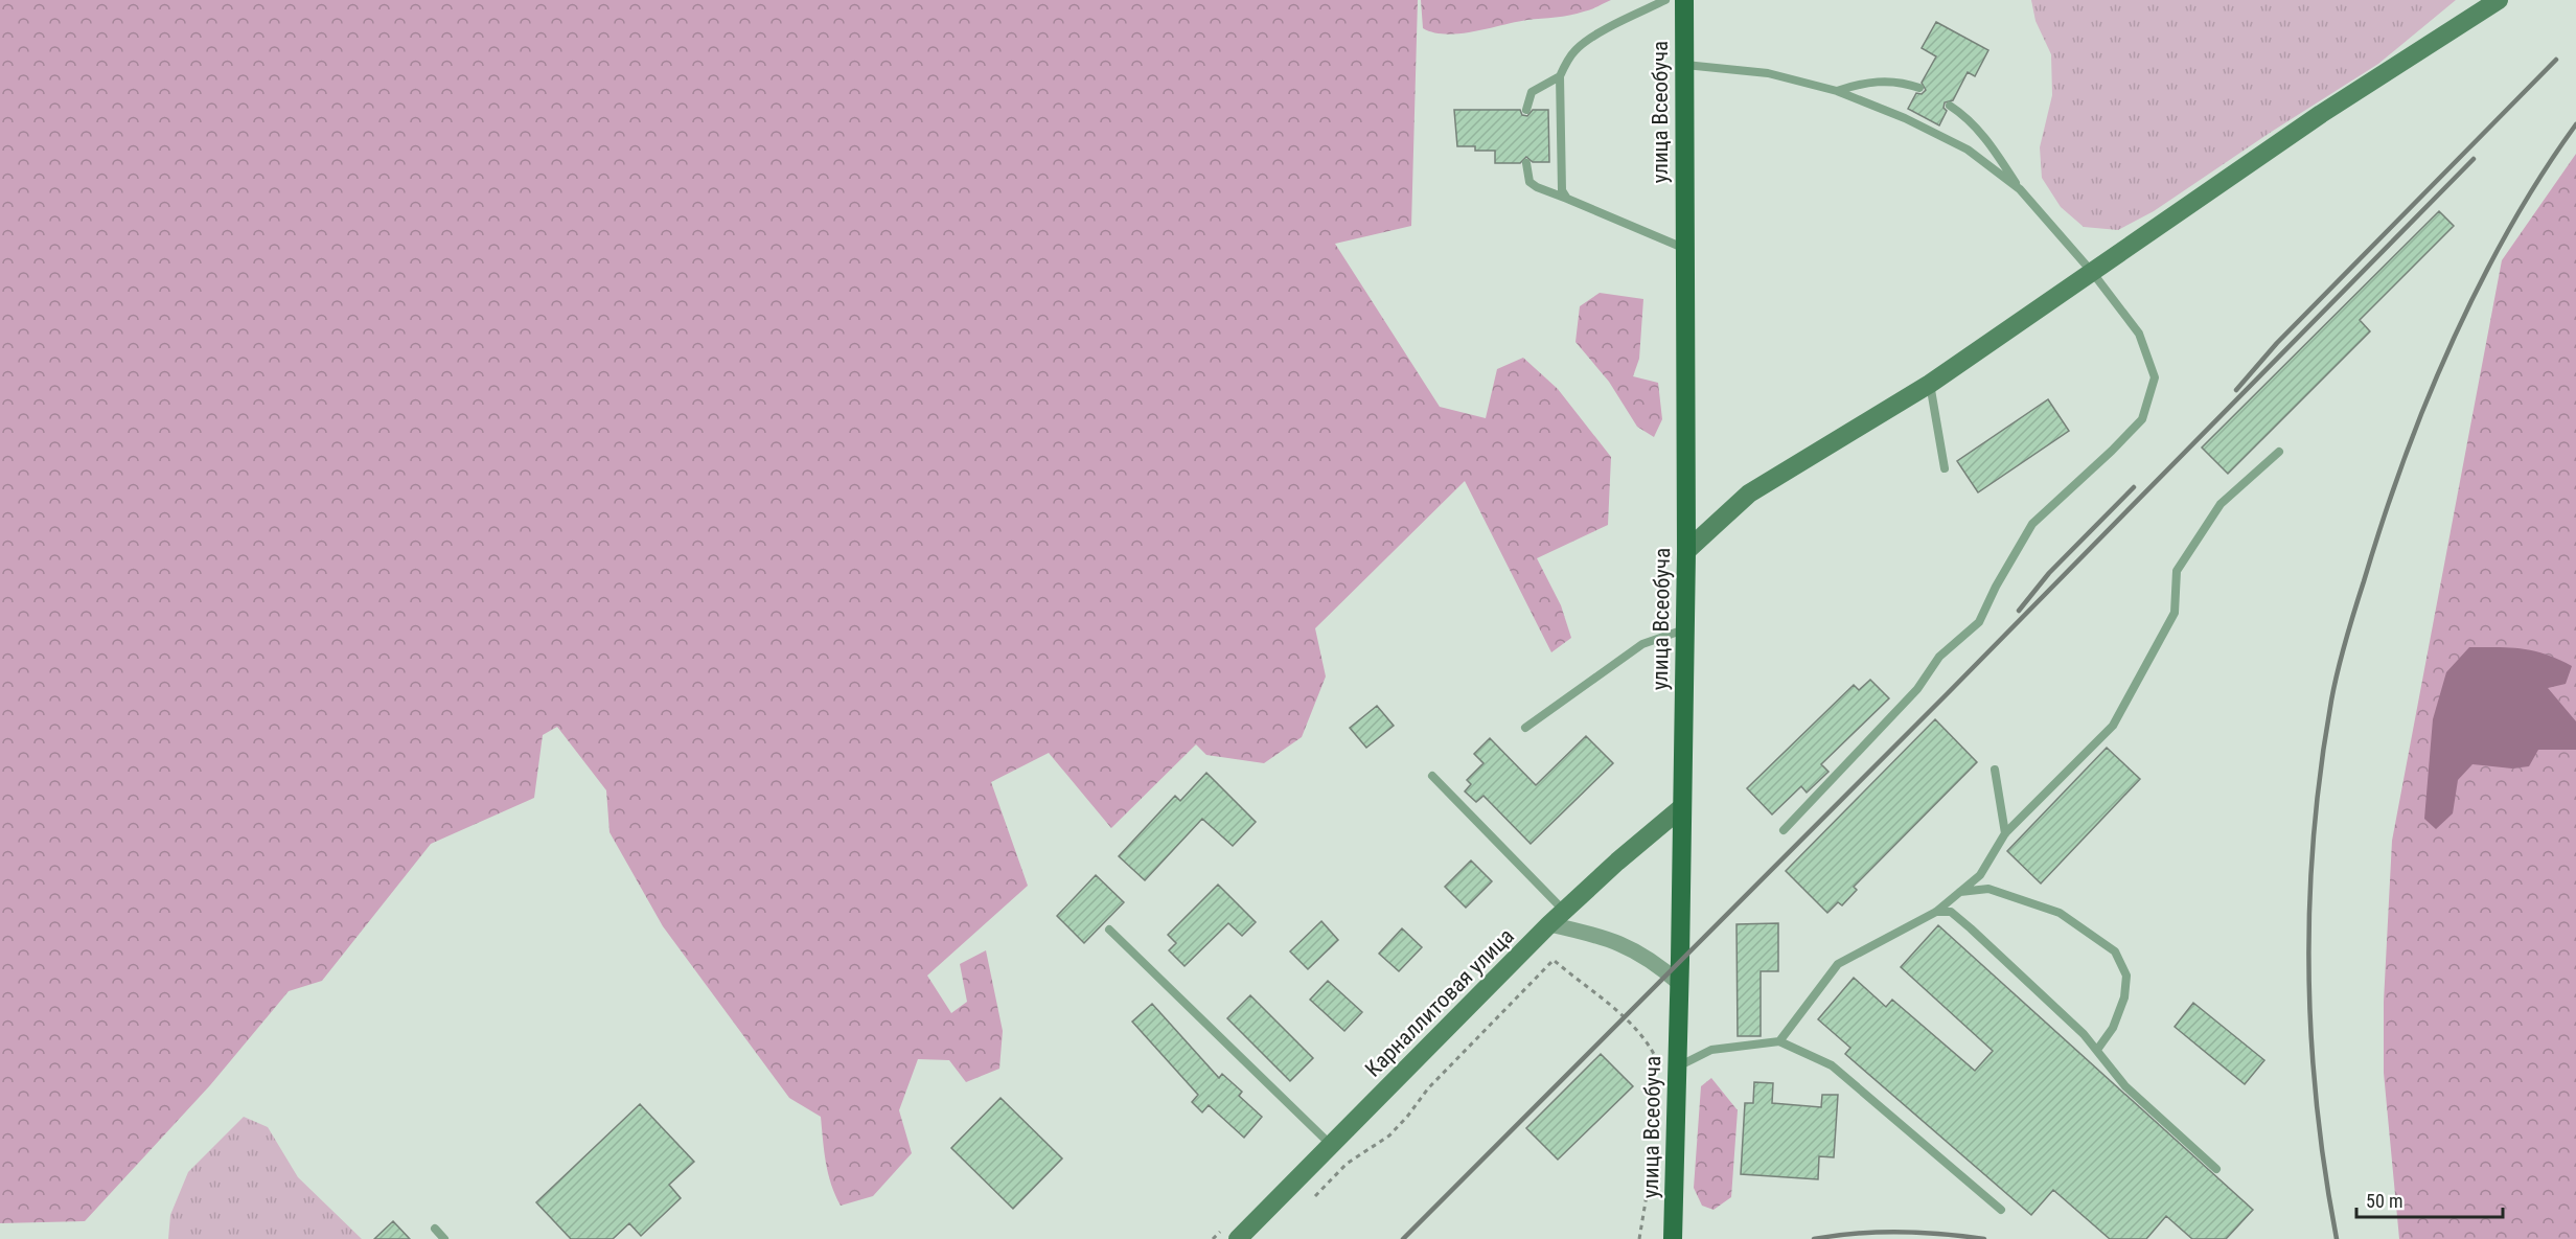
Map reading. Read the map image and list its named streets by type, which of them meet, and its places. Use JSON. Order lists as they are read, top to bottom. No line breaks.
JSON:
{"streets":{"main road":["улица Всеобуча","Карналлитовая улица"]},"crossings":[["улица Всеобуча","Карналлитовая улица"]],"scale_bar":"50 m"}
